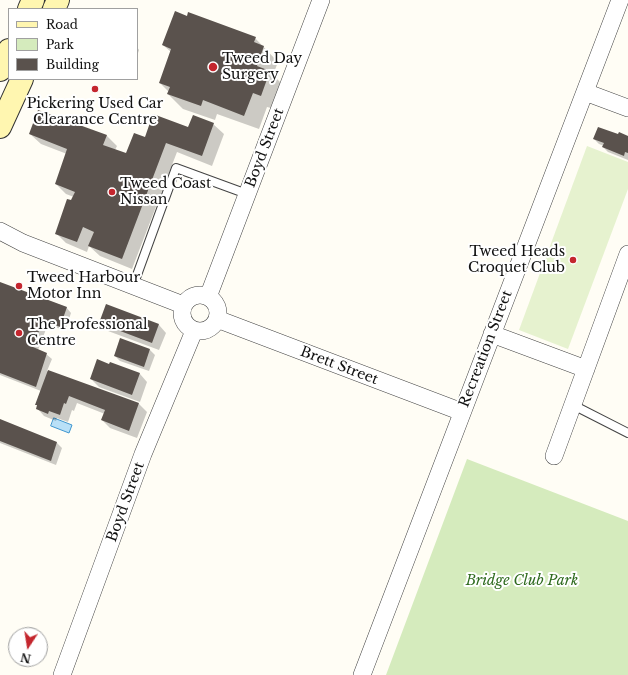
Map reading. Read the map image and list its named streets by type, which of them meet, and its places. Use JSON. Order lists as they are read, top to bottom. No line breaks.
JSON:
{"streets":{"street":["Boyd Street","Recreation Street","Brett Street"]},"crossings":[["Boyd Street","Brett Street"],["Recreation Street","Brett Street"]],"parks":["Bridge Club Park"],"places":["Tweed Day Surgery","Pickering Used Car Clearance Centre","Tweed Coast Nissan","Tweed Heads Croquet Club","Tweed Harbour Motor Inn","The Professional Centre"],"legend":["Road","Park","Building"],"north":"bottom"}
